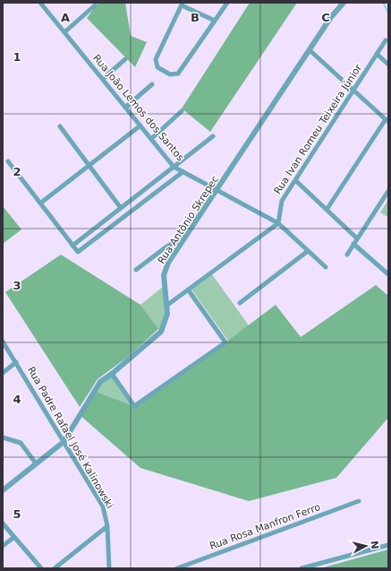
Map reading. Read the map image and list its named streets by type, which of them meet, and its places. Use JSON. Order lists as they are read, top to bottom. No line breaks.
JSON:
{"streets":{"street":["Rua João Lemos dos Santos","Rua Ivan Romeu Teixeira Júnior","Rua Antônio Skrepec","Rua Padre Rafael José Kalinowski","Rua Rosa Manfron Ferro"]},"crossings":[["Rua João Lemos dos Santos","Rua Ivan Romeu Teixeira Júnior"],["Rua João Lemos dos Santos","Rua Antônio Skrepec"],["Rua Antônio Skrepec","Rua Padre Rafael José Kalinowski"]],"north":"right","grid":{"columns":["A","B","C"],"rows":["1","2","3","4","5"]}}
